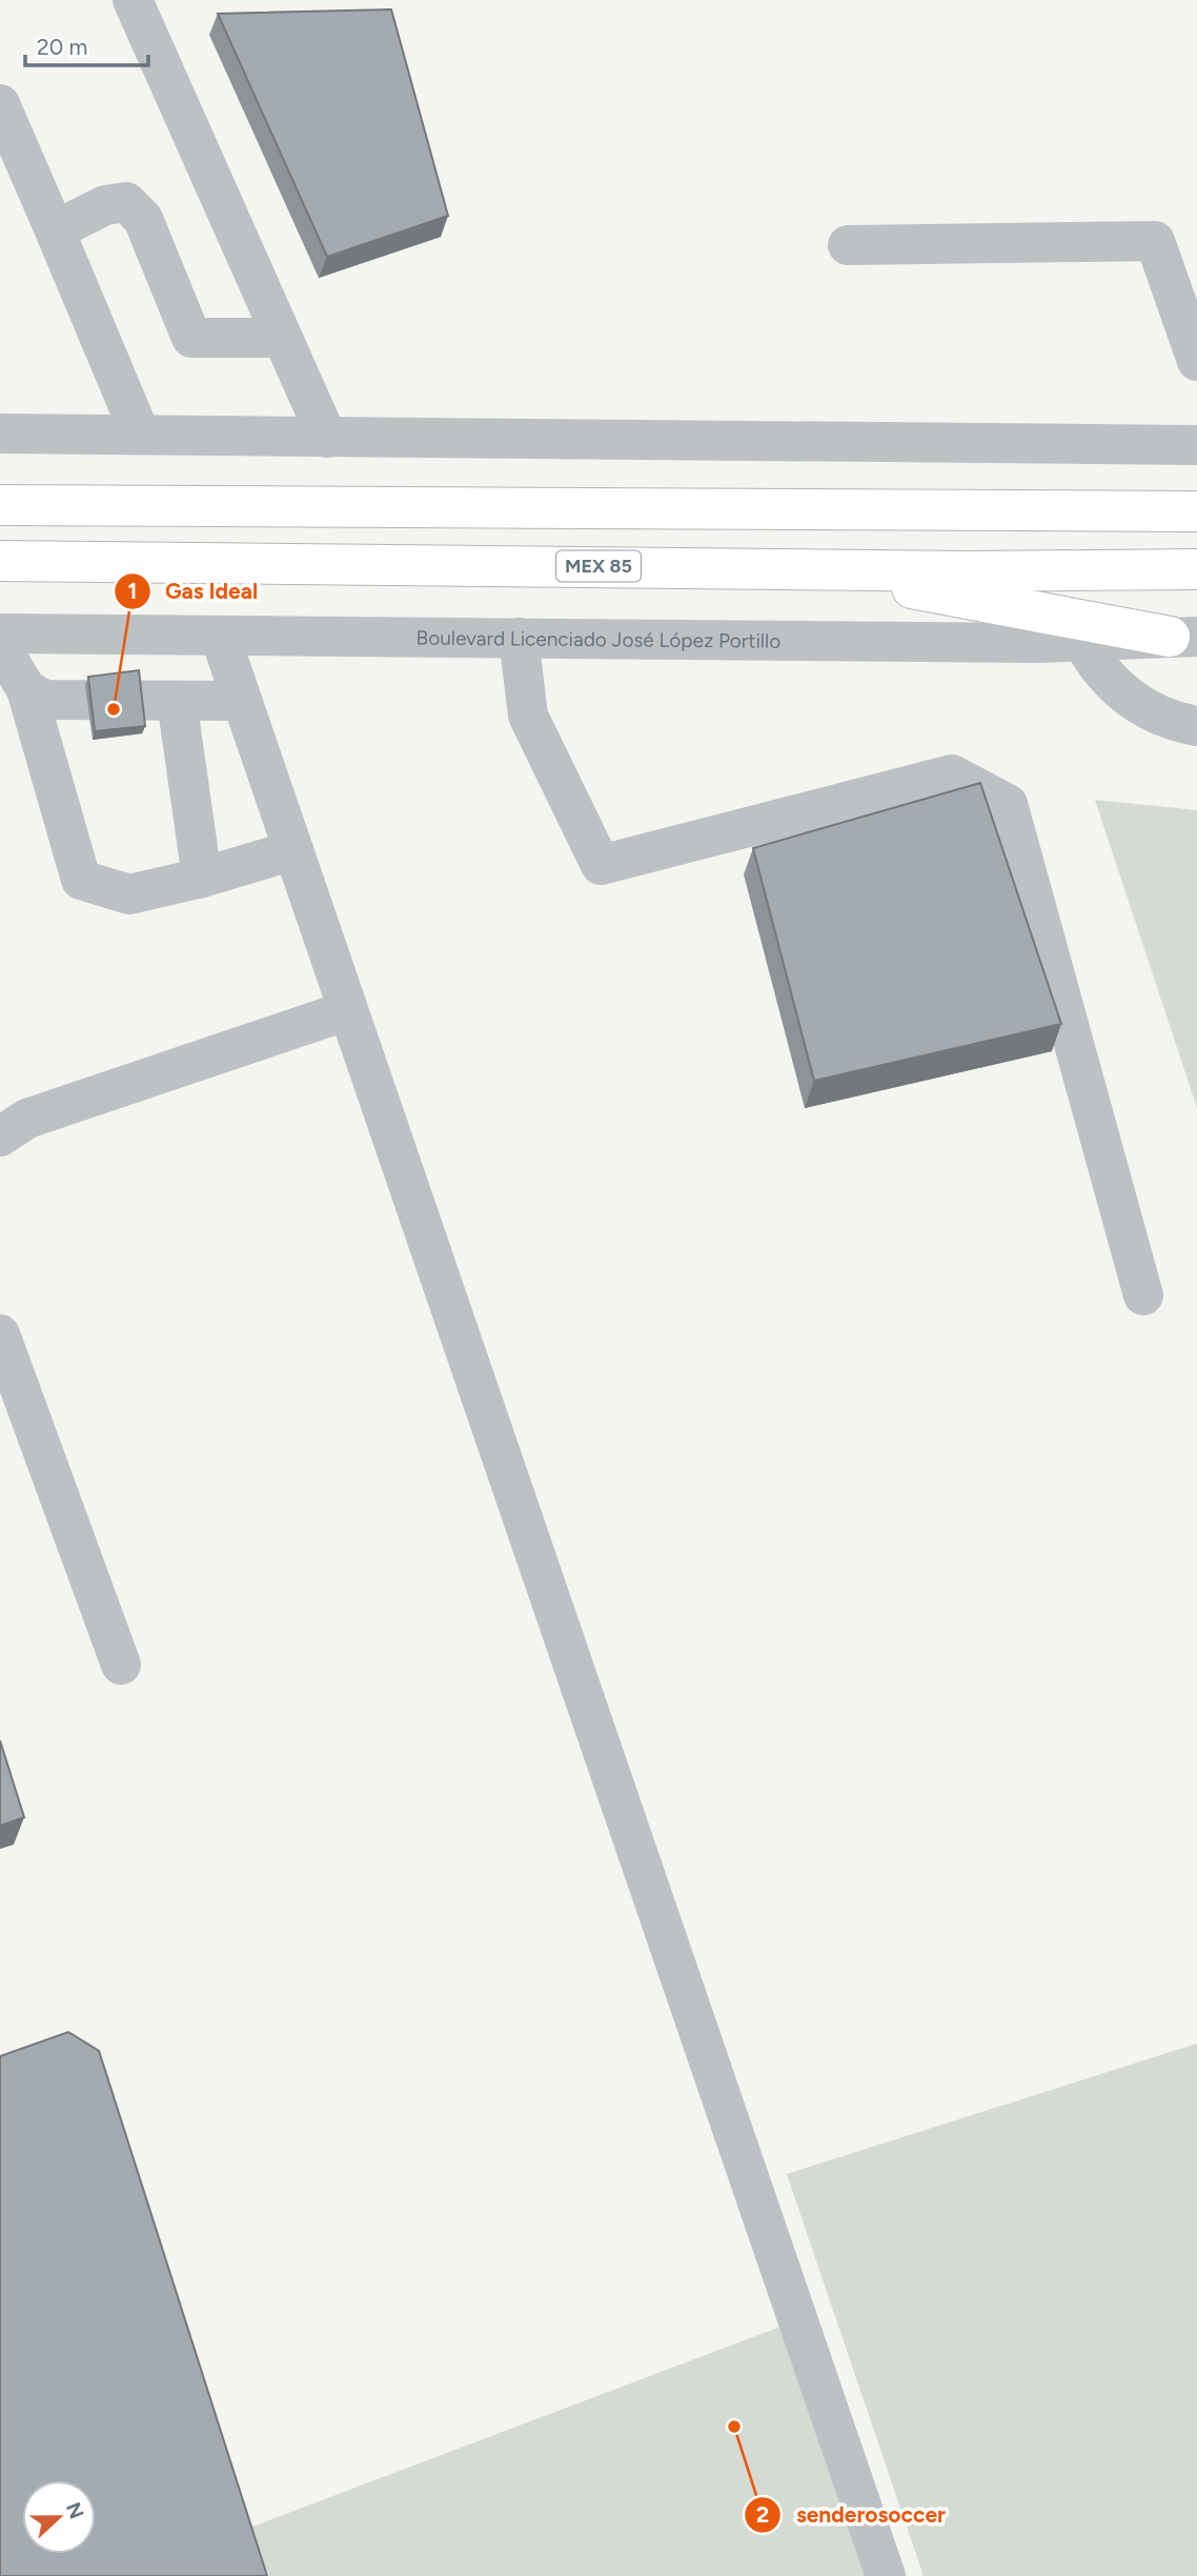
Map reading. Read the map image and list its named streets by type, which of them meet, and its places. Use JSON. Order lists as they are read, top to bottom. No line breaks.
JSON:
{"streets":{"highway":["MEX 85"],"street":["Boulevard Licenciado José López Portillo"]},"places":["Gas Ideal","senderosoccer"],"scale_bar":"20 m","north":"right"}
